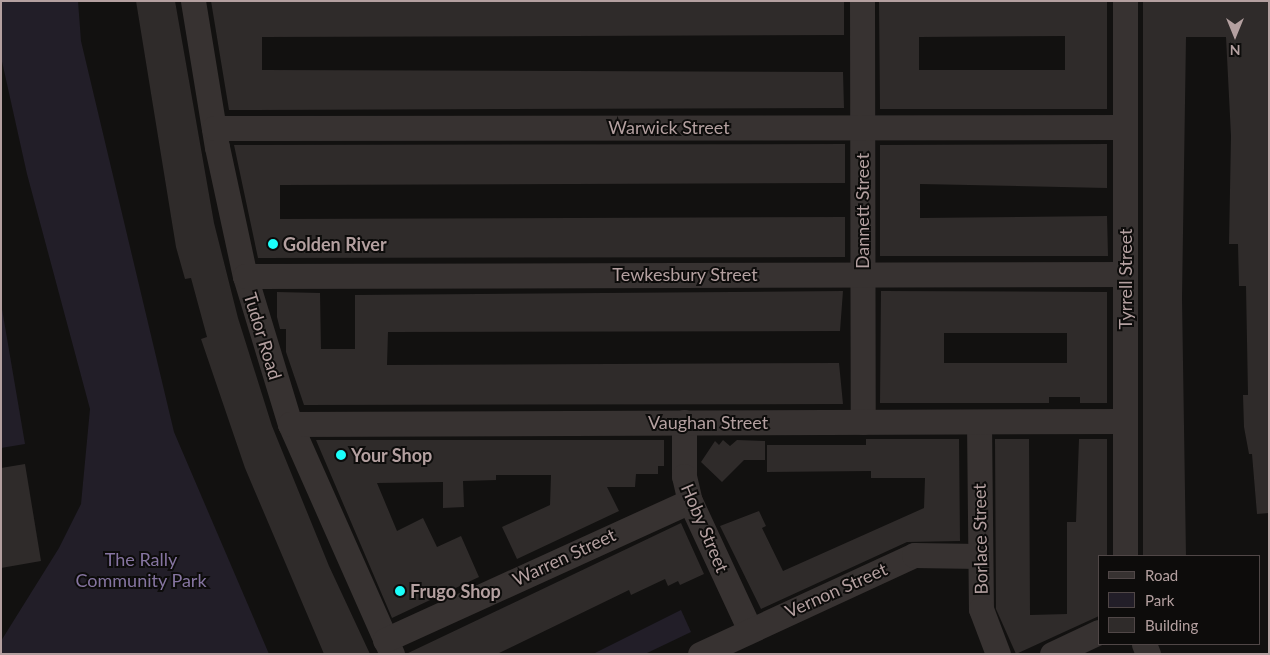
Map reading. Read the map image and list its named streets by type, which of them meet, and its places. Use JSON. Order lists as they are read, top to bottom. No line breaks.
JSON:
{"streets":{"street":["Warwick Street","Dannett Street","Tewkesbury Street","Tyrrell Street","Tudor Road","Vaughan Street","Hoby Street","Borlace Street","Warren Street","Vernon Street"]},"crossings":[["Warwick Street","Dannett Street"],["Warwick Street","Tyrrell Street"],["Warwick Street","Tudor Road"],["Dannett Street","Tewkesbury Street"],["Dannett Street","Vaughan Street"],["Tewkesbury Street","Tyrrell Street"],["Tewkesbury Street","Tudor Road"],["Tyrrell Street","Vaughan Street"],["Tudor Road","Vaughan Street"],["Tudor Road","Warren Street"],["Vaughan Street","Hoby Street"],["Vaughan Street","Borlace Street"],["Hoby Street","Warren Street"],["Hoby Street","Vernon Street"],["Borlace Street","Vernon Street"]],"parks":["The Rally Community Park"],"places":["Golden River","Your Shop","Frugo Shop"],"legend":["Road","Park","Building"],"north":"bottom"}
